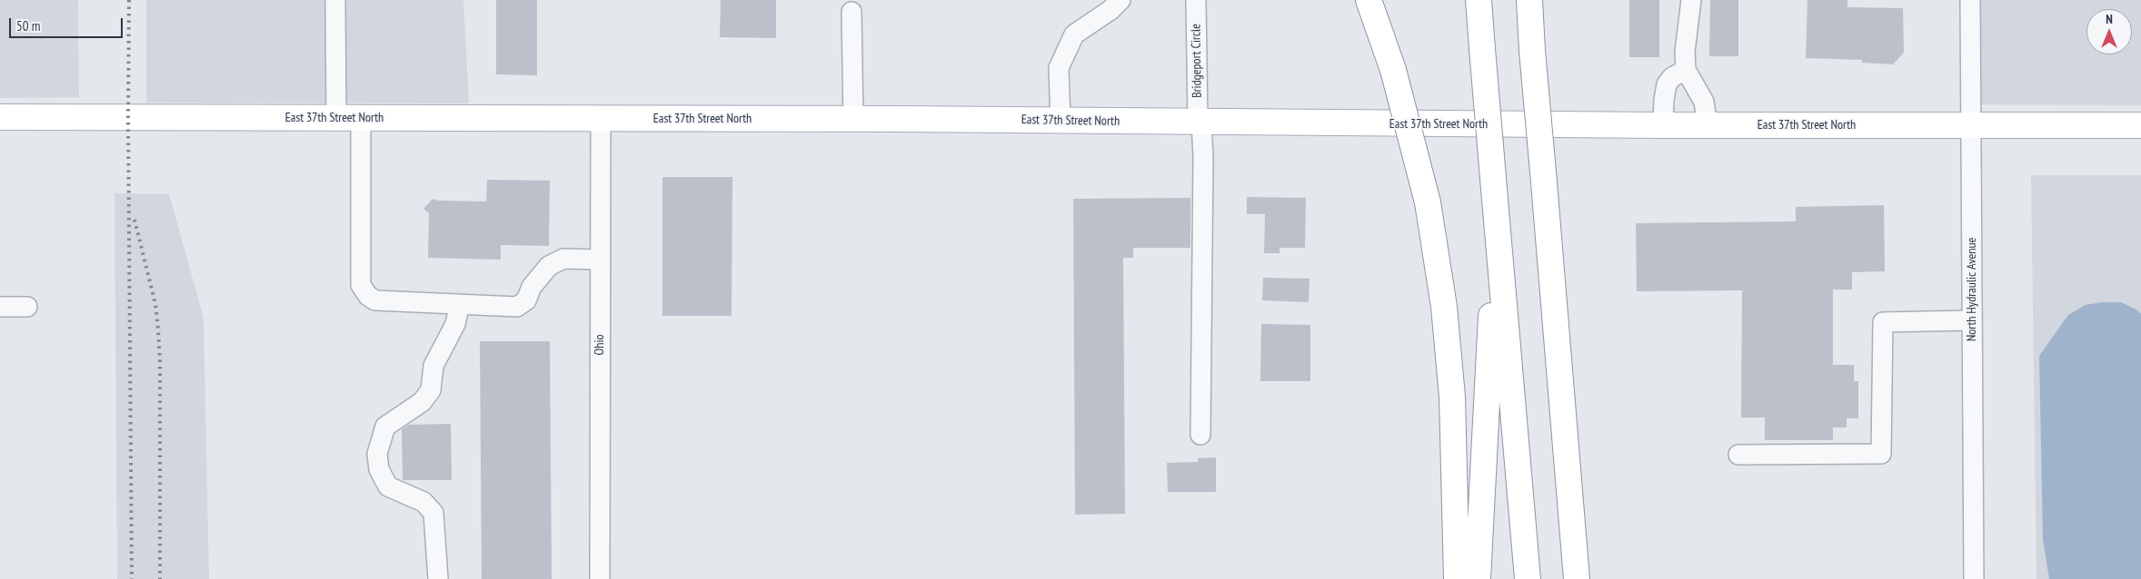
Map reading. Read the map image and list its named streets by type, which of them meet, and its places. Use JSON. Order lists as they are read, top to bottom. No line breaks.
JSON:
{"streets":{"main road":["East 37th Street North"],"street":["Bridgeport Circle","North Hydraulic Avenue","Ohio"]},"crossings":[["Bridgeport Circle","East 37th Street North"],["East 37th Street North","North Hydraulic Avenue"],["East 37th Street North","Ohio"]],"scale_bar":"50 m","north":"top"}
